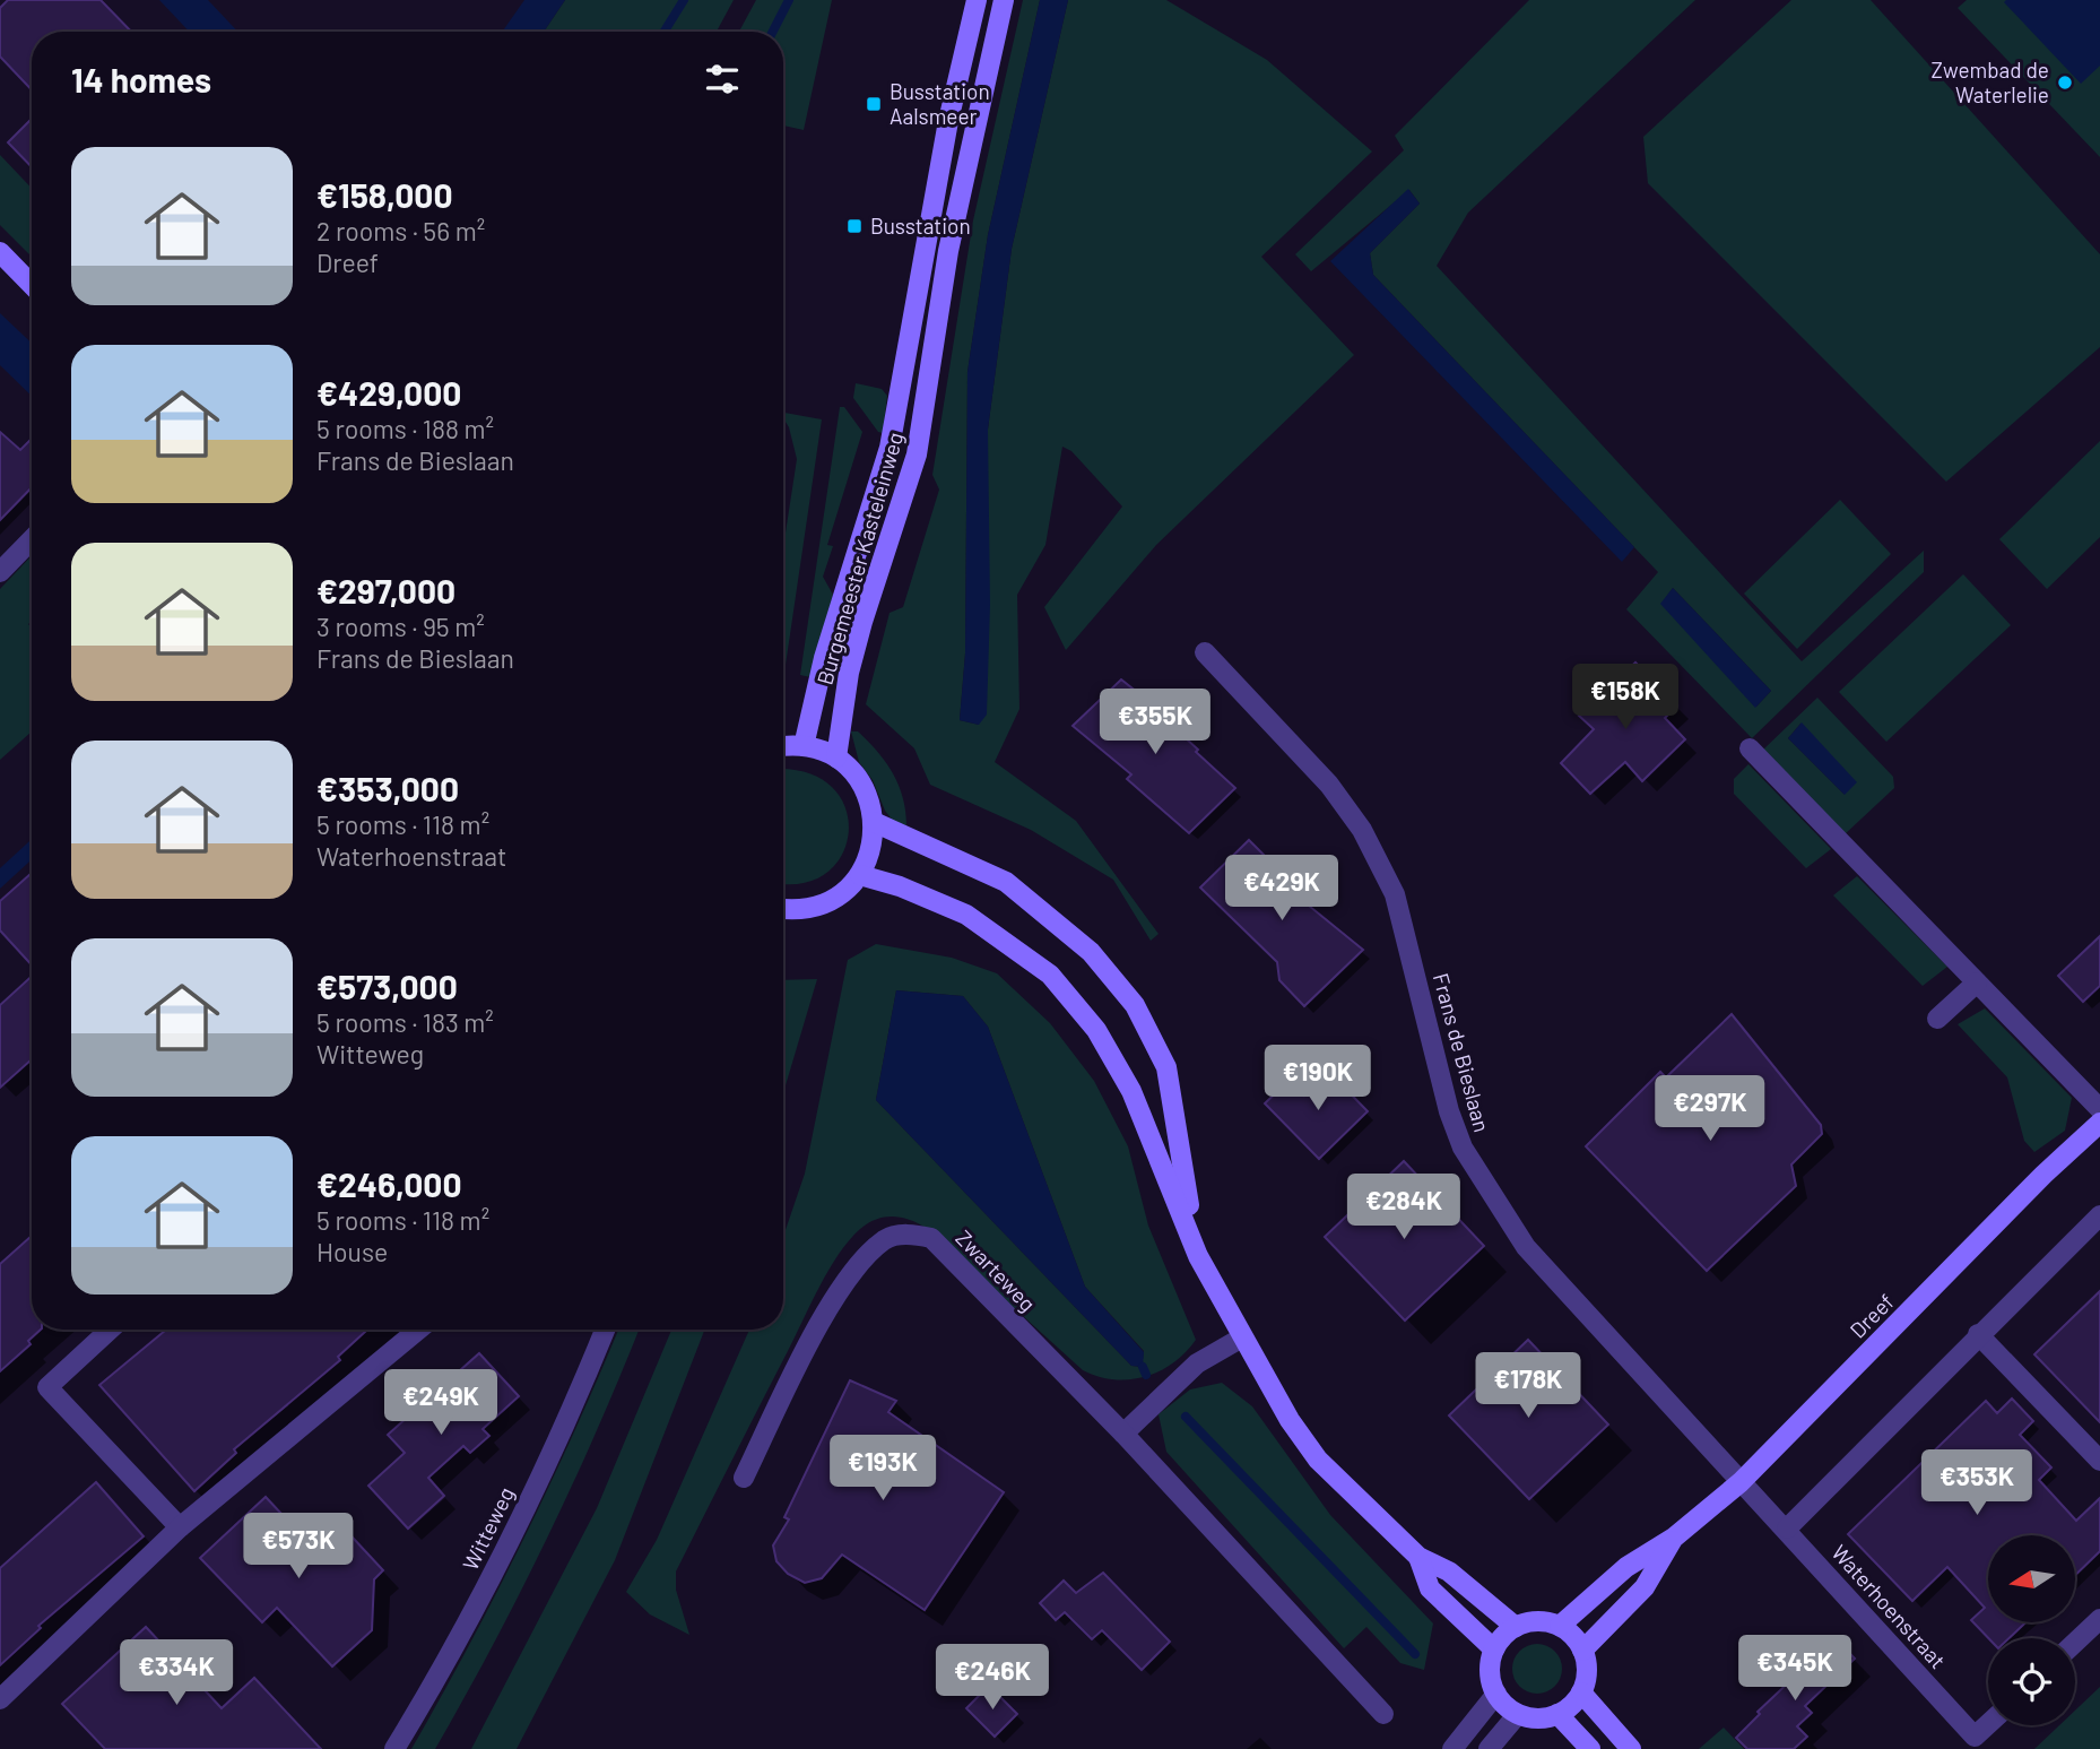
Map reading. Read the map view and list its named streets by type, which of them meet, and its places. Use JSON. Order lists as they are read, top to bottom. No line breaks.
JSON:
{"streets":{"main road":["Burgemeester Kasteleinweg","Dreef"],"street":["Frans de Bieslaan","Zwarteweg","Witteweg","Waterhoenstraat"]},"crossings":[["Frans de Bieslaan","Dreef"],["Frans de Bieslaan","Waterhoenstraat"],["Dreef","Waterhoenstraat"]],"places":{"other":["Zwembad de Waterlelie"],"transit":["Busstation Aalsmeer","Busstation"]},"north":"left","page":{"heading":"14 homes","list":[{"name":"€158,000","note":"2 rooms · 56 m² · Dreef"},{"name":"€429,000","note":"5 rooms · 188 m² · Frans de Bieslaan"},{"name":"€297,000","note":"3 rooms · 95 m² · Frans de Bieslaan"},{"name":"€353,000","note":"5 rooms · 118 m² · Waterhoenstraat"},{"name":"€573,000","note":"5 rooms · 183 m² · Witteweg"},{"name":"€246,000","note":"5 rooms · 118 m² · House"}],"price":["€158K","€355K","€429K","€190K","€297K","€284K","€178K","€249K","€193K","€353K","€573K","€345K","€334K","€246K"]}}
